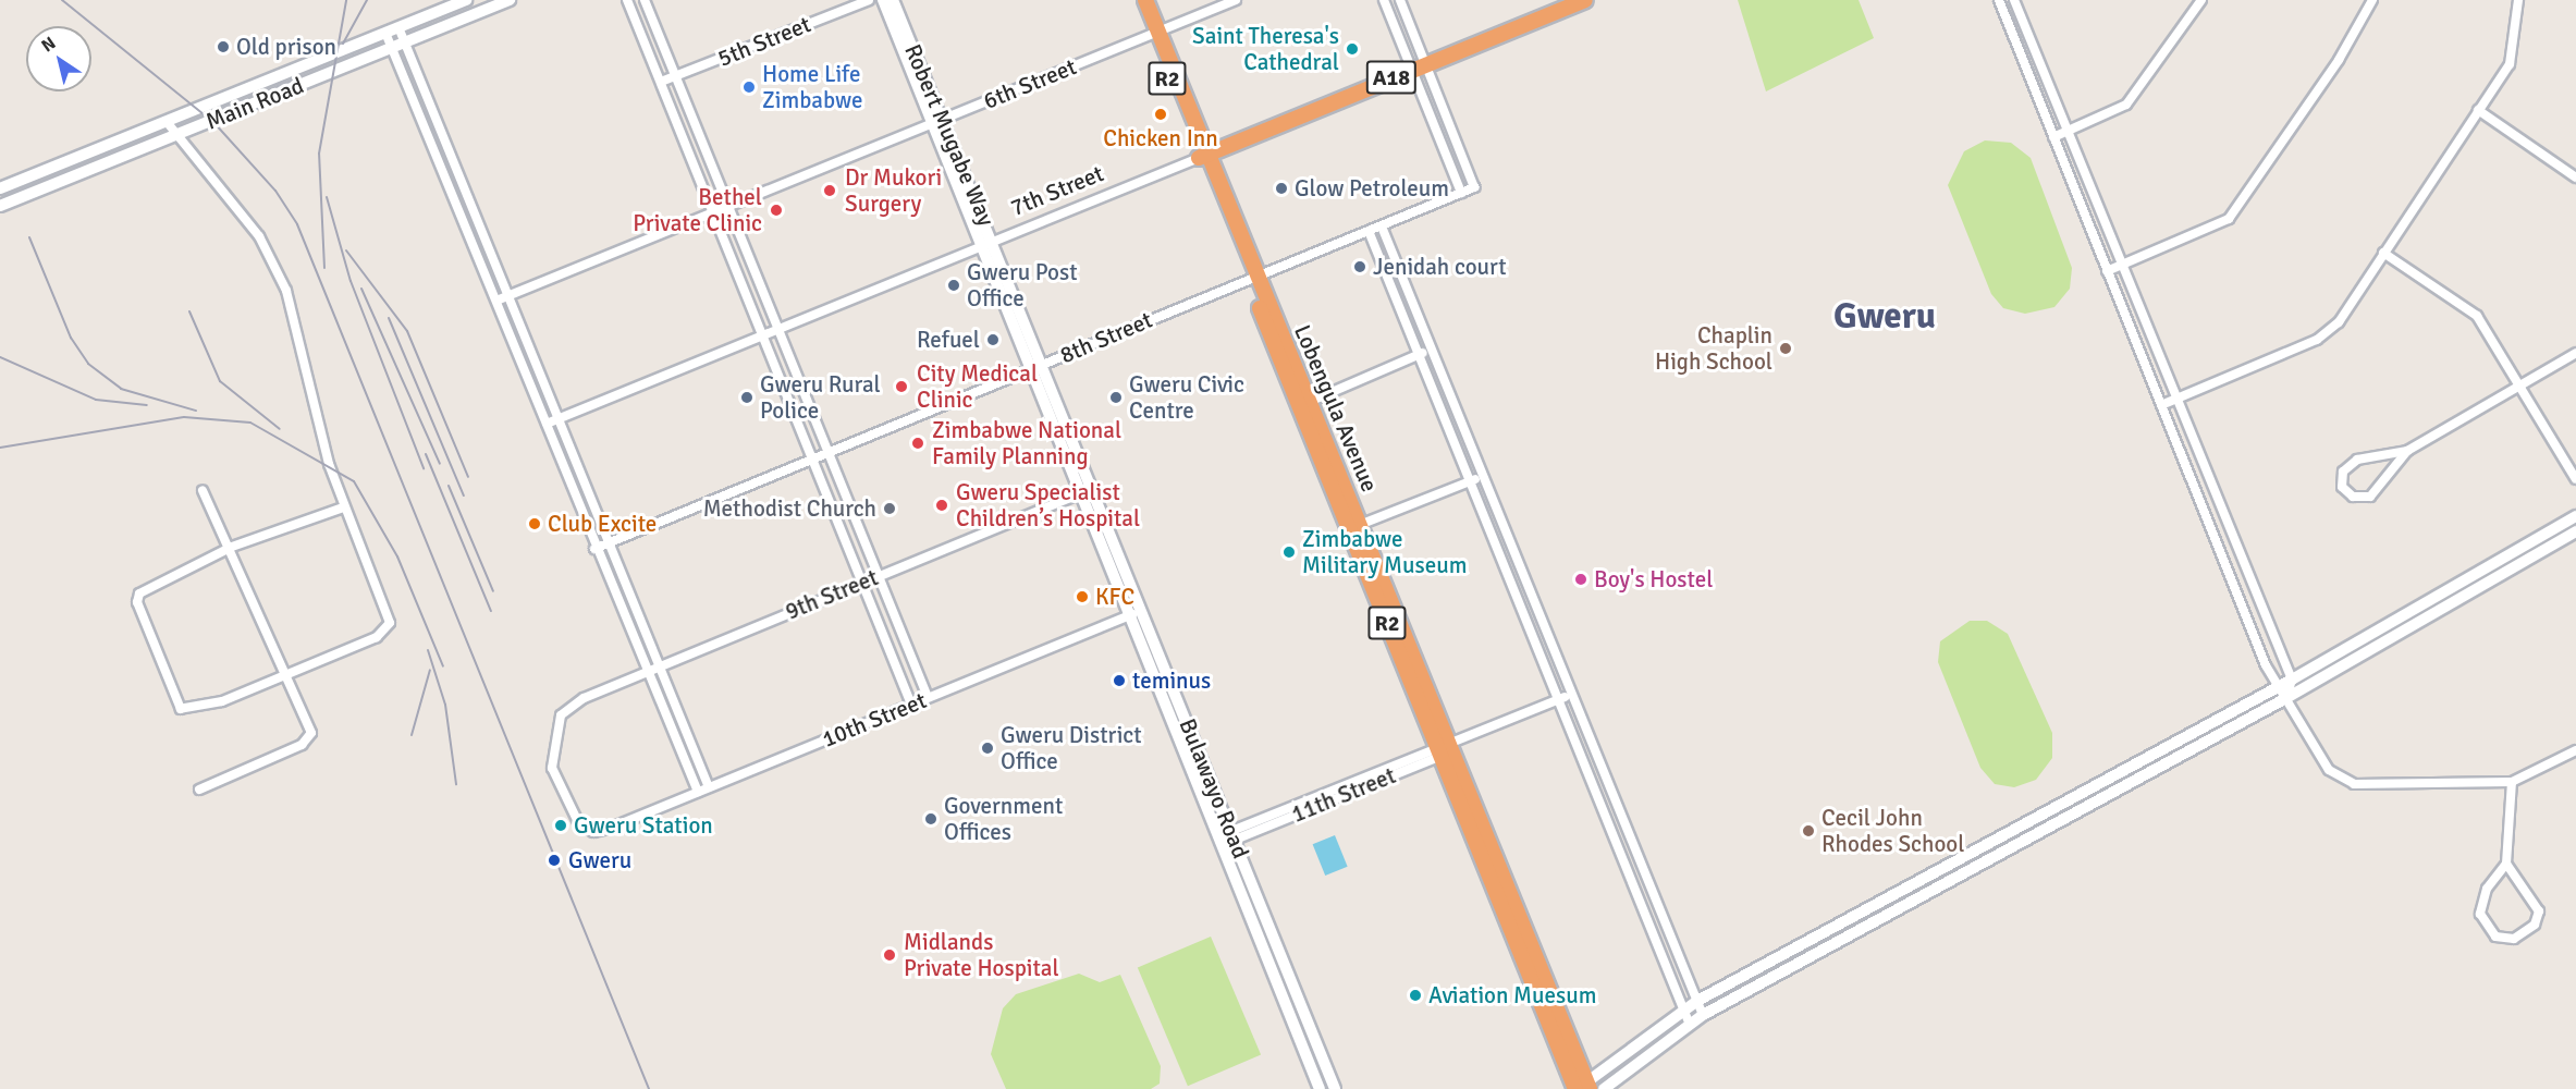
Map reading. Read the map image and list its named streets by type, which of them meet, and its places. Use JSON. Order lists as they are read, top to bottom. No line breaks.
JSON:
{"streets":{"highway":["A18","R2","7th Street","Lobengula Avenue"],"main road":["Main Road","Robert Mugabe Way","Bulawayo Road"],"street":["5th Street","6th Street","8th Street","9th Street","10th Street","11th Street"]},"crossings":[["6th Street","Robert Mugabe Way"],["6th Street","Lobengula Avenue"],["Robert Mugabe Way","7th Street"],["Robert Mugabe Way","8th Street"],["Robert Mugabe Way","9th Street"],["Robert Mugabe Way","Bulawayo Road"],["7th Street","8th Street"],["7th Street","Lobengula Avenue"],["8th Street","Lobengula Avenue"],["Lobengula Avenue","11th Street"],["9th Street","10th Street"],["9th Street","Bulawayo Road"],["10th Street","Bulawayo Road"],["Bulawayo Road","11th Street"]],"districts":["Gweru"],"places":["Old prison","Saint Theresa's Cathedral","Home Life Zimbabwe","Chicken Inn","Glow Petroleum","Dr Mukori Surgery","Bethel Private Clinic","Jenidah court","Gweru Post Office","Refuel","Chaplin High School","City Medical Clinic","Gweru Rural Police","Gweru Civic Centre","Zimbabwe National Family Planning","Gweru Specialist Children’s Hospital","Methodist Church","Club Excite","Zimbabwe Military Museum","Boy's Hostel","KFC","teminus","Gweru District Office","Government Offices","Gweru Station","Cecil John Rhodes School","Gweru","Midlands Private Hospital","Aviation Muesum"],"north":"top left"}
